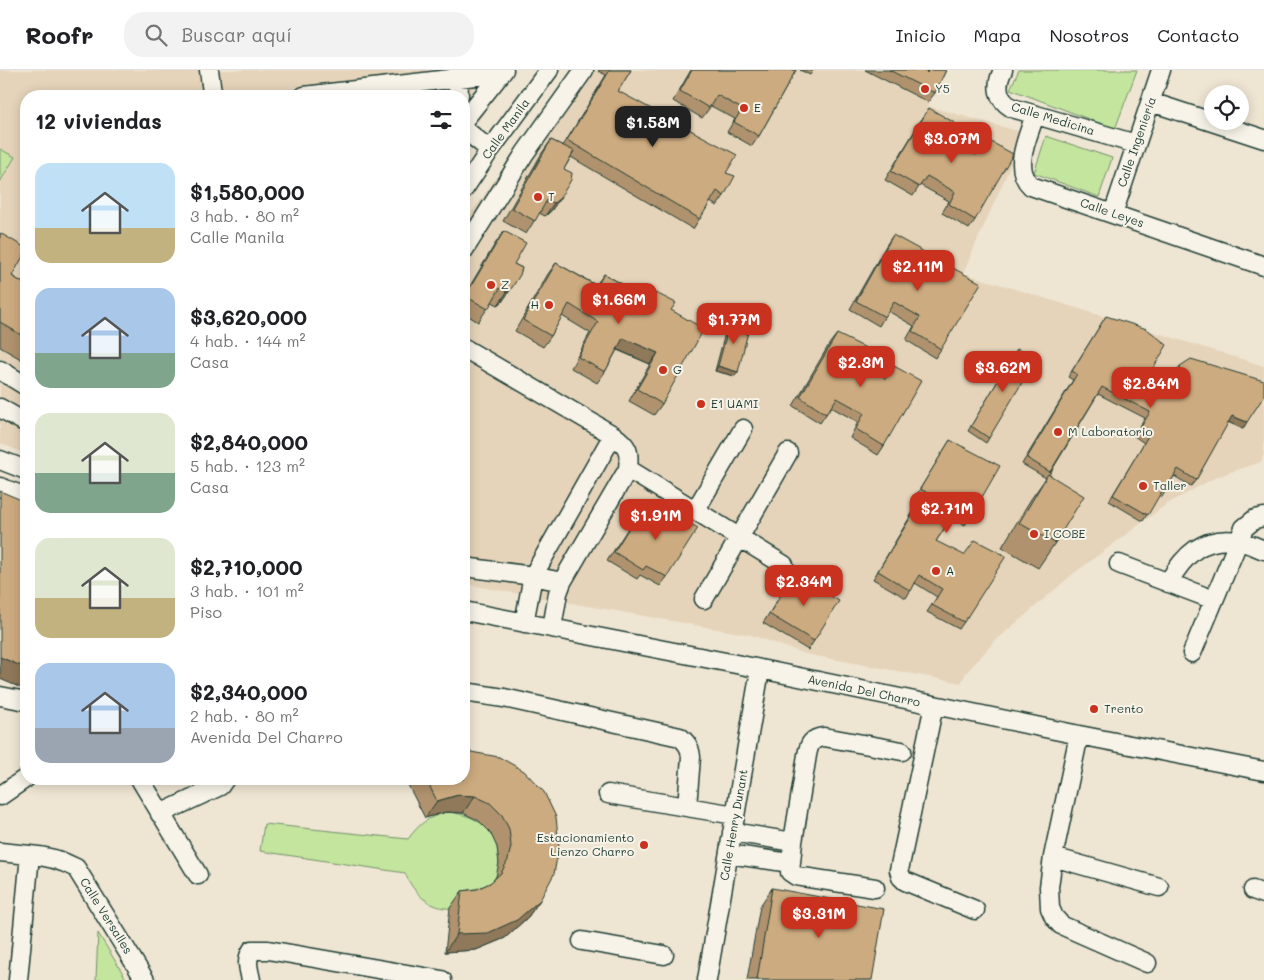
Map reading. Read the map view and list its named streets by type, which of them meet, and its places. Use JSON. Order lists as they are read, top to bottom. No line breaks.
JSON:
{"streets":{"street":["Calle Medicina","Calle Manila","Calle Ingeniería","Calle Leyes","Avenida Del Charro","Calle Henry Dunant","Calle Versalles"]},"crossings":[["Calle Medicina","Calle Ingeniería"],["Calle Medicina","Calle Leyes"],["Calle Ingeniería","Calle Leyes"],["Avenida Del Charro","Calle Henry Dunant"]],"places":["Y5","E","T","Z","H","G","E1 UAMI","M Laboratorio","Taller","I COBE","A","Trento","Estacionamiento Lienzo Charro"],"page":{"header":"Roofr","search":"Buscar aquí","nav":["Inicio","Mapa","Nosotros","Contacto"],"heading":"12 viviendas","price":["$1.58M","$3.07M","$2.11M","$1.66M","$1.77M","$2.3M","$3.62M","$2.84M","$2.71M","$1.91M","$2.34M","$3.31M"],"list":[{"name":"$1,580,000","note":"3 hab. · 80 m² · Calle Manila"},{"name":"$3,620,000","note":"4 hab. · 144 m² · Casa"},{"name":"$2,840,000","note":"5 hab. · 123 m² · Casa"},{"name":"$2,710,000","note":"3 hab. · 101 m² · Piso"},{"name":"$2,340,000","note":"2 hab. · 80 m² · Avenida Del Charro"}]}}
